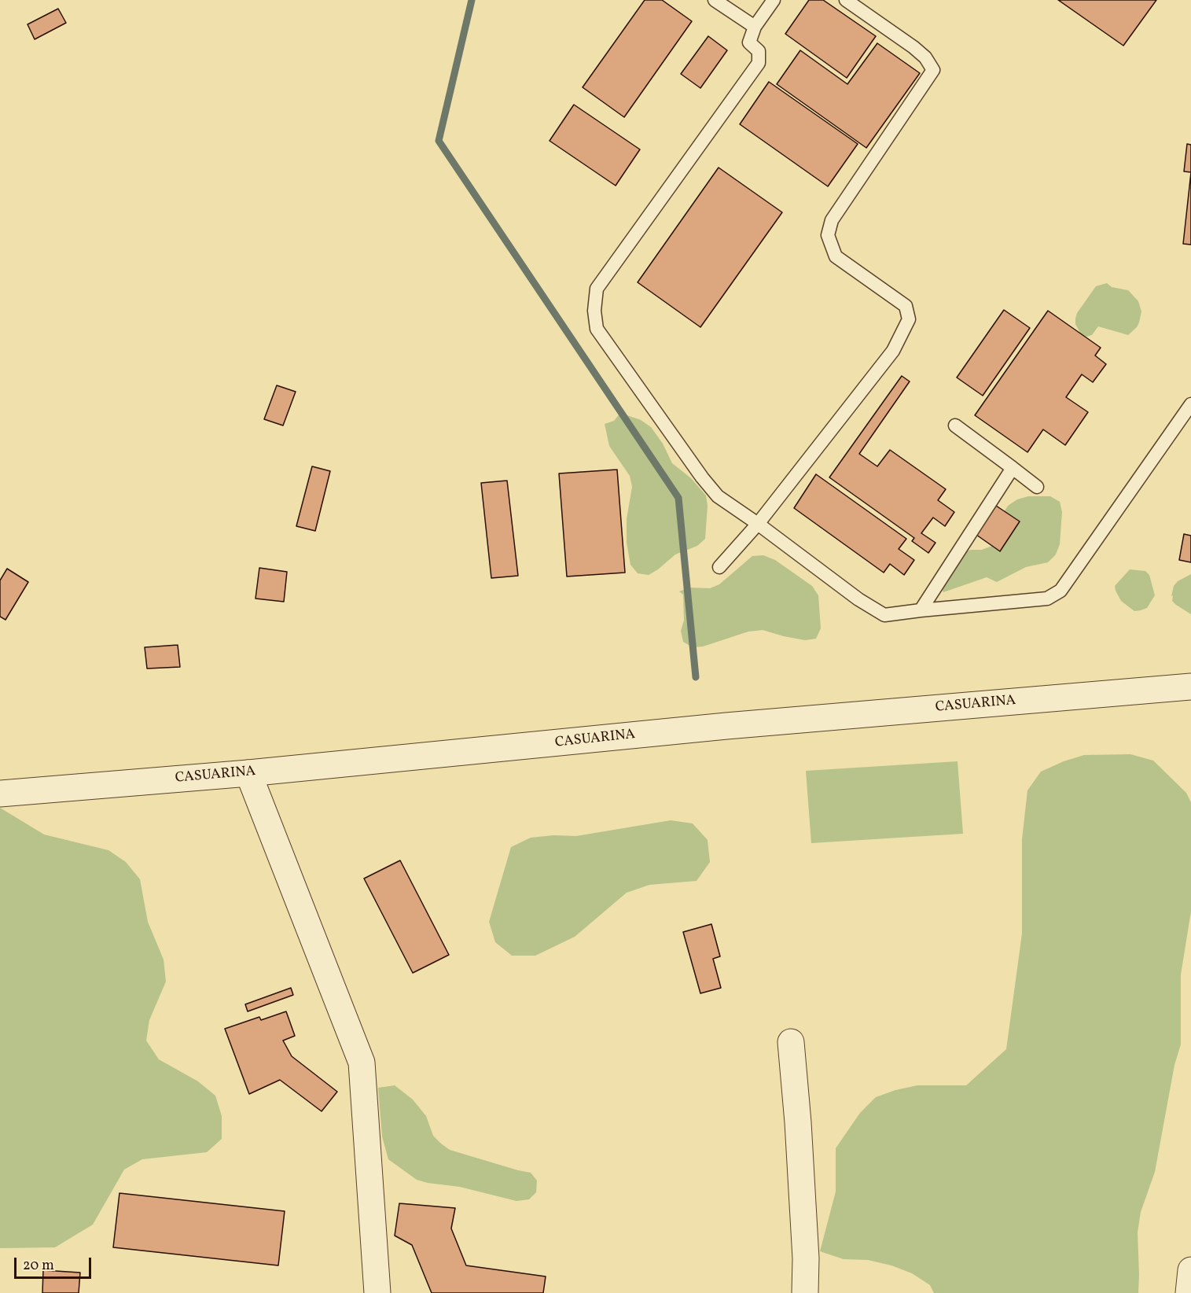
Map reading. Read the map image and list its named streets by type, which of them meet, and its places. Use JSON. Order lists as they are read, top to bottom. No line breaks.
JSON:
{"streets":{"street":["CASUARINA"]},"scale_bar":"20 m"}
